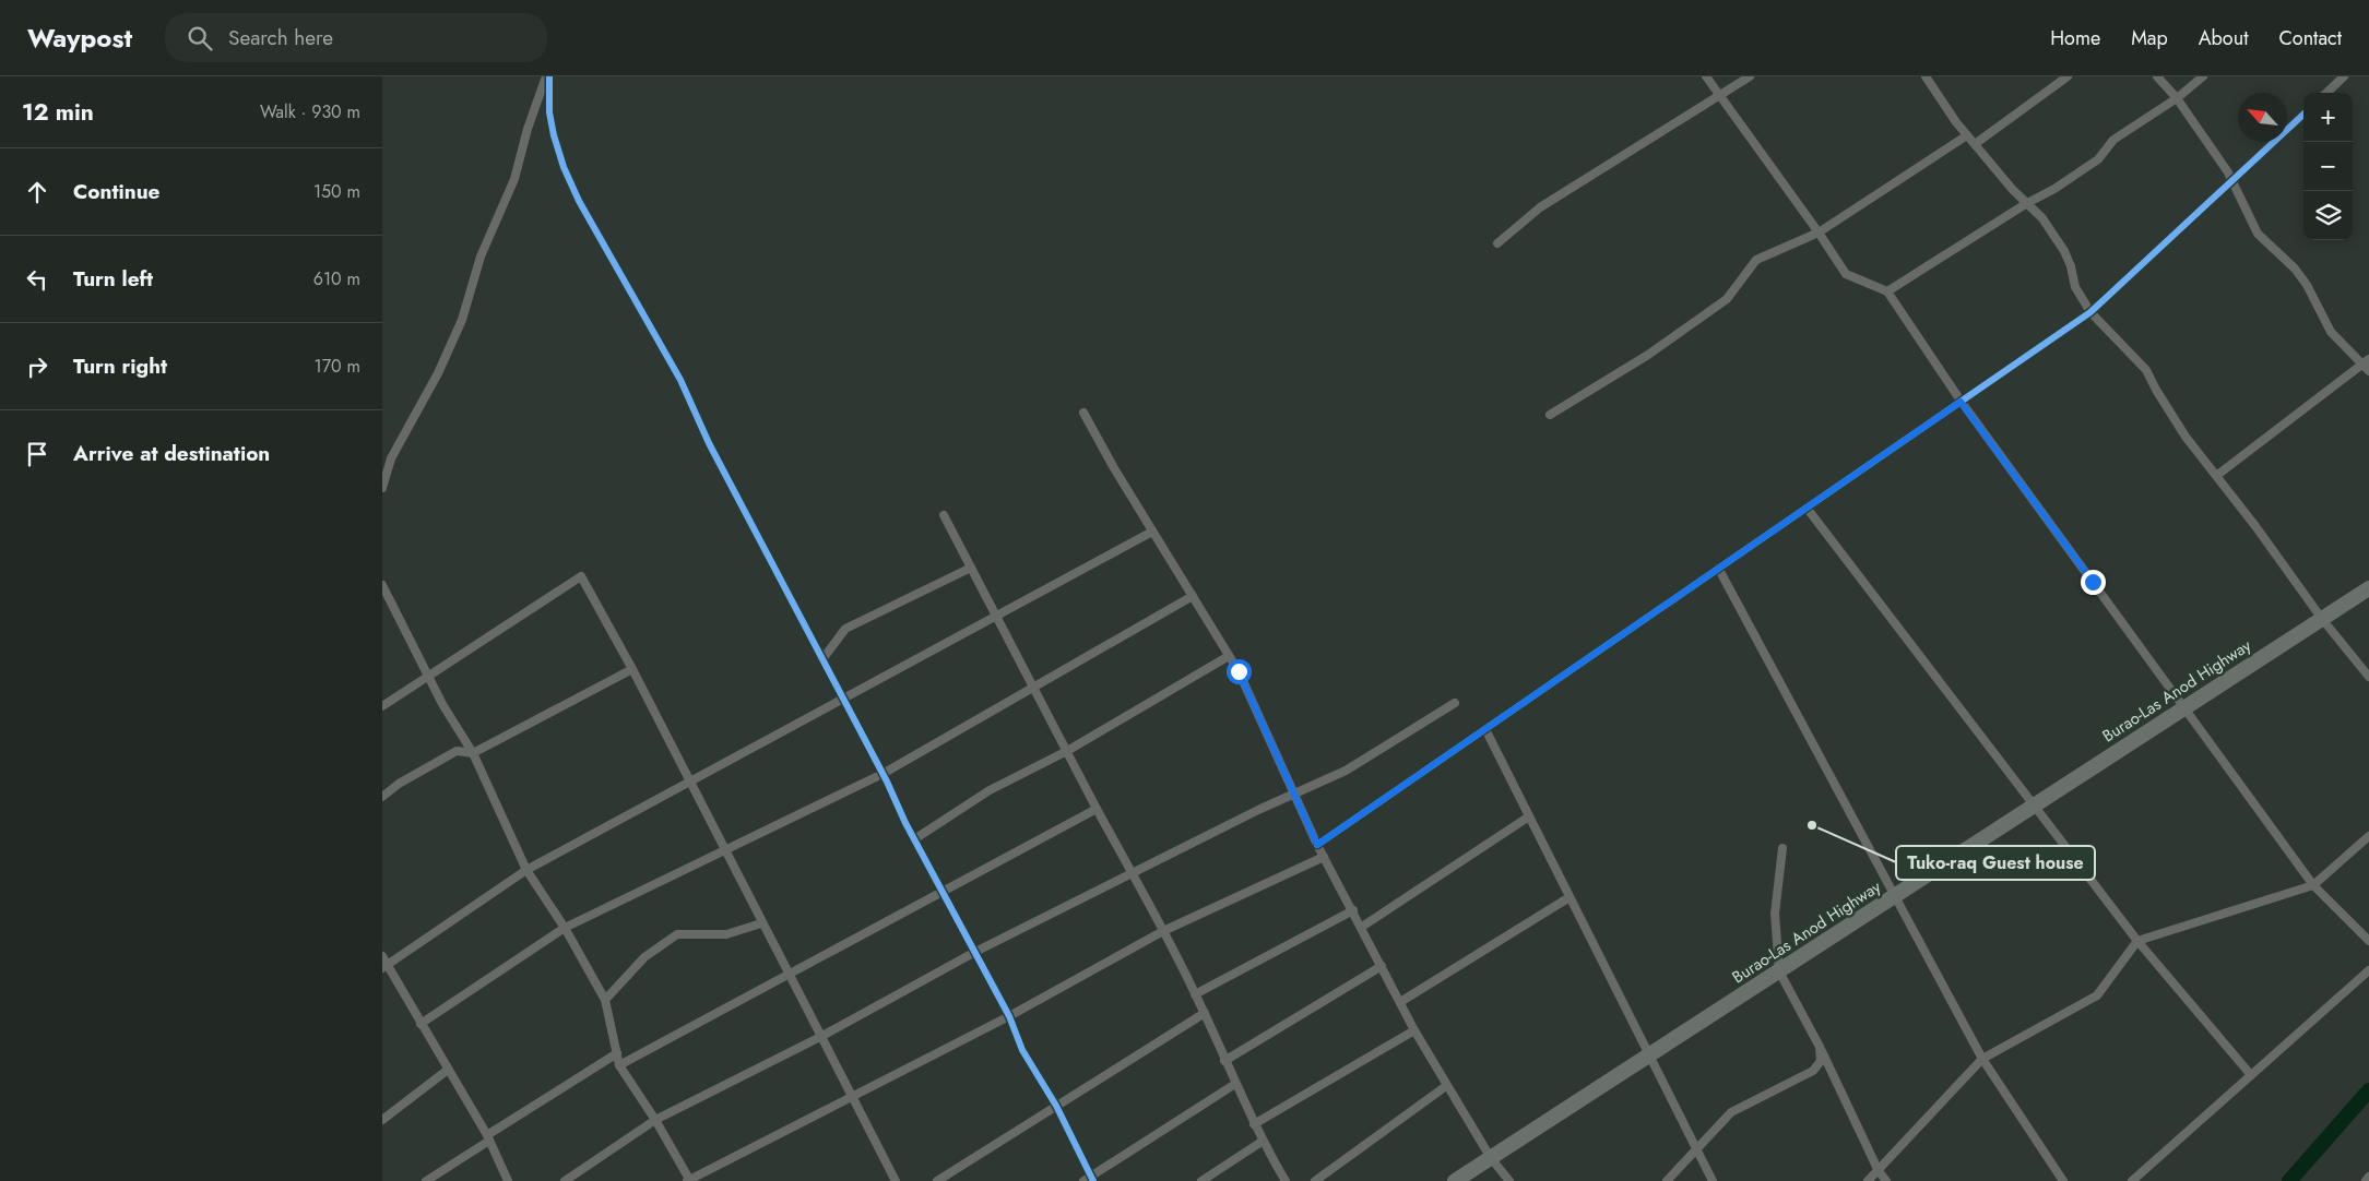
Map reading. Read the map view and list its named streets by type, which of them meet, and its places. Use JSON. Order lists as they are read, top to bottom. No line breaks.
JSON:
{"streets":{"highway":["Burao-Las Anod Highway"]},"places":["Tuko-raq Guest house"],"north":"top left","page":{"header":"Waypost","search":"Search here","nav":["Home","Map","About","Contact"],"heading":["12 min","Walk · 930 m"],"map_buttons":["+","−"],"list":[["Continue","150 m"],["Turn left","610 m"],["Turn right","170 m"],"Arrive at destination"]}}
